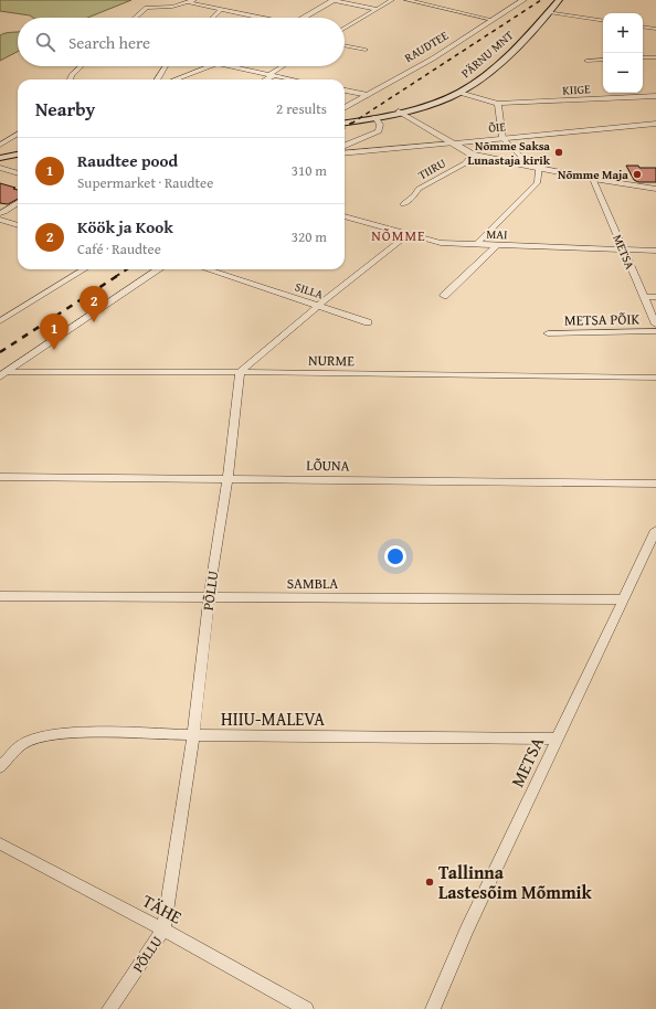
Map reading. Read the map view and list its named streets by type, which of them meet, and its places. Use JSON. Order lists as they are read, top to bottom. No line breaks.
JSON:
{"streets":{"main road":["PÄRNU MNT"],"street":["RAUDTEE","KIIGE","ÕIE","TIIRU","MAI","METSA","SILLA","METSA PÕIK","NURME","LÕUNA","SAMBLA","PÕLLU","HIIU-MALEVA","TÄHE"]},"crossings":[["PÄRNU MNT","KIIGE"],["MAI","METSA"],["METSA","SAMBLA"],["METSA","HIIU-MALEVA"],["NURME","PÕLLU"],["LÕUNA","PÕLLU"],["SAMBLA","PÕLLU"],["PÕLLU","HIIU-MALEVA"],["PÕLLU","TÄHE"]],"districts":["NÕMME"],"places":["Nõmme Saksa Lunastaja kirik","Nõmme Maja","Tallinna Lastesõim Mõmmik"],"page":{"map_buttons":["+","−"],"search":"Search here","heading":["Nearby","2 results"],"list":[{"mark":"1","name":"Raudtee pood","note":"Supermarket · Raudtee","value":"310 m"},{"mark":"2","name":"Köök ja Kook","note":"Café · Raudtee","value":"320 m"}],"pins":["2","1"]}}
